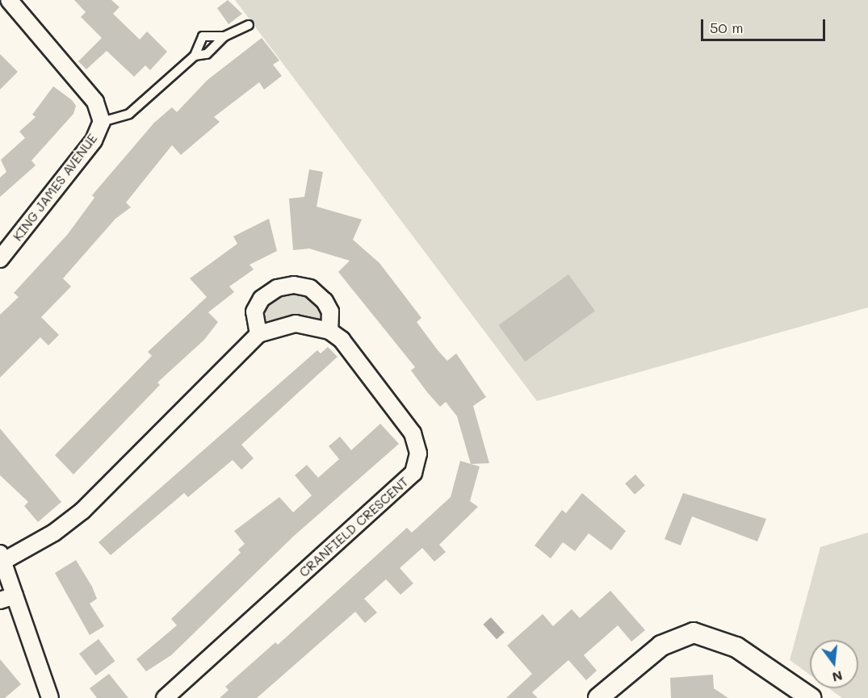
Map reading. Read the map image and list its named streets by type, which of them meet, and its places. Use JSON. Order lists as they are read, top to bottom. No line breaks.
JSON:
{"streets":{"street":["KING JAMES AVENUE","CRANFIELD CRESCENT"]},"scale_bar":"50 m","north":"bottom"}
